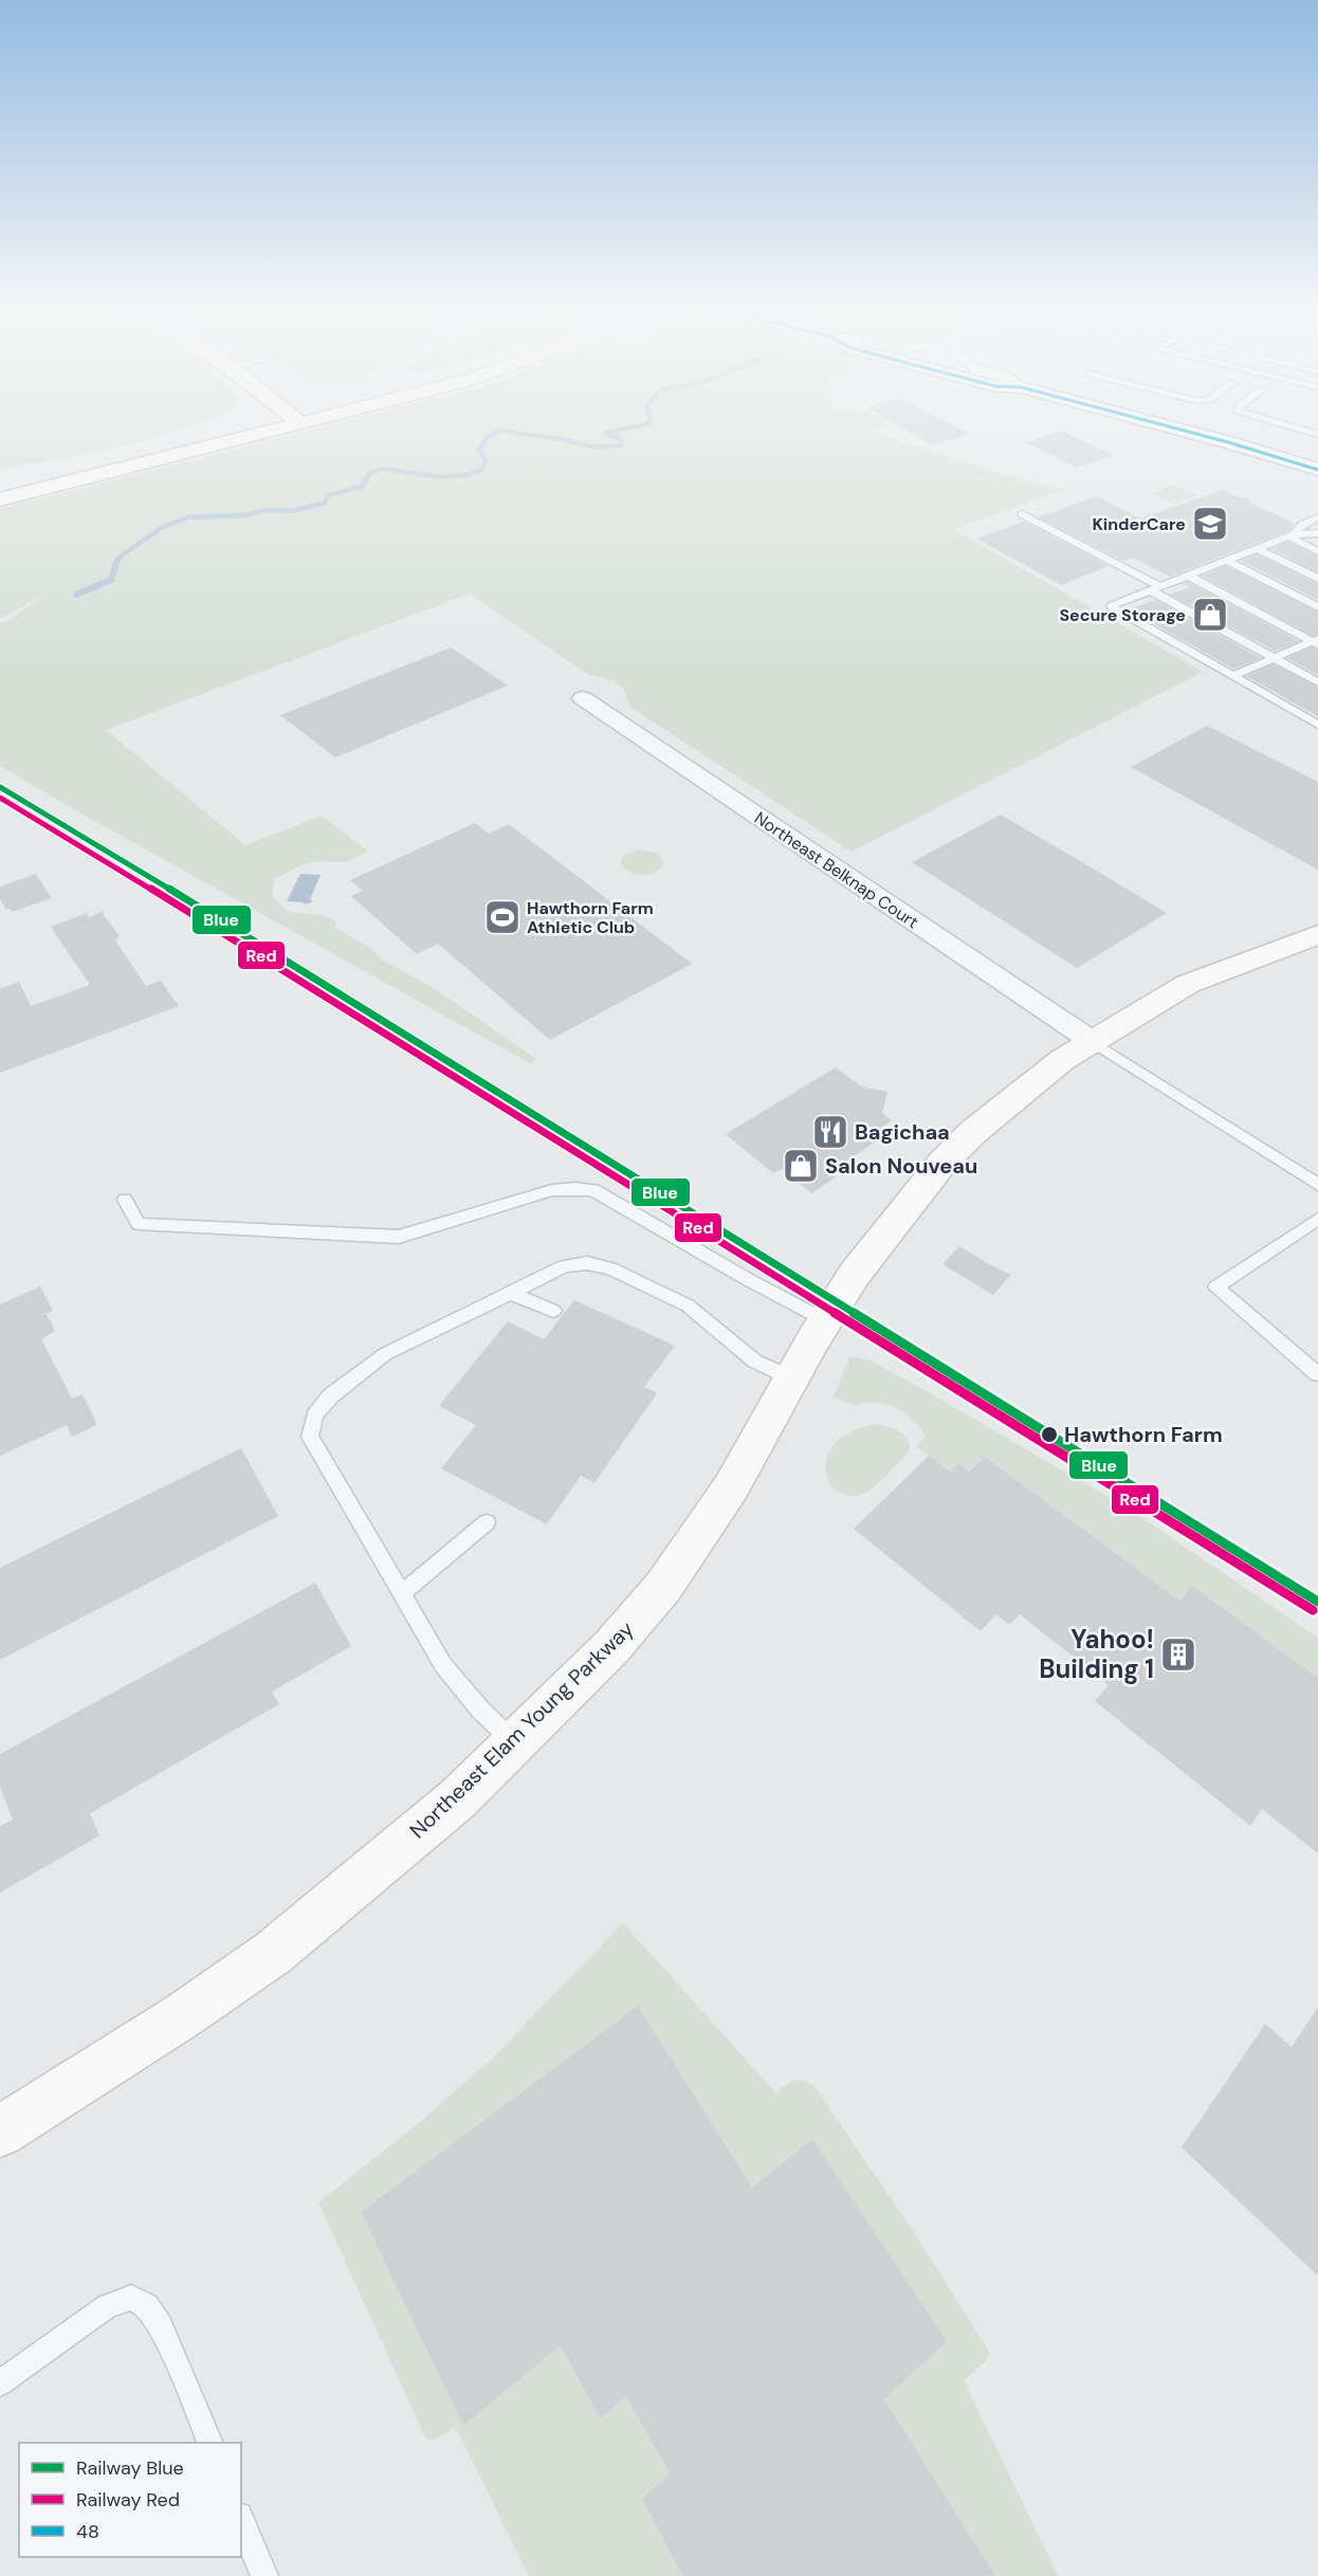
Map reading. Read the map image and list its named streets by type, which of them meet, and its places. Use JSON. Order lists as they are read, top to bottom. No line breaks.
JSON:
{"streets":{"main road":["Northeast Elam Young Parkway"],"street":["Northeast Belknap Court"]},"crossings":[["Northeast Belknap Court","Northeast Elam Young Parkway"]],"places":{"school or university":["KinderCare"],"shop":["Secure Storage","Salon Nouveau"],"sports":["Hawthorn Farm Athletic Club"],"restaurant":["Bagichaa"],"other":["Hawthorn Farm"],"building":["Yahoo! Building 1"]},"lines":["transit line 48","rail line Blue","rail line Red"],"legend":["Railway Blue","Railway Red","48"]}
